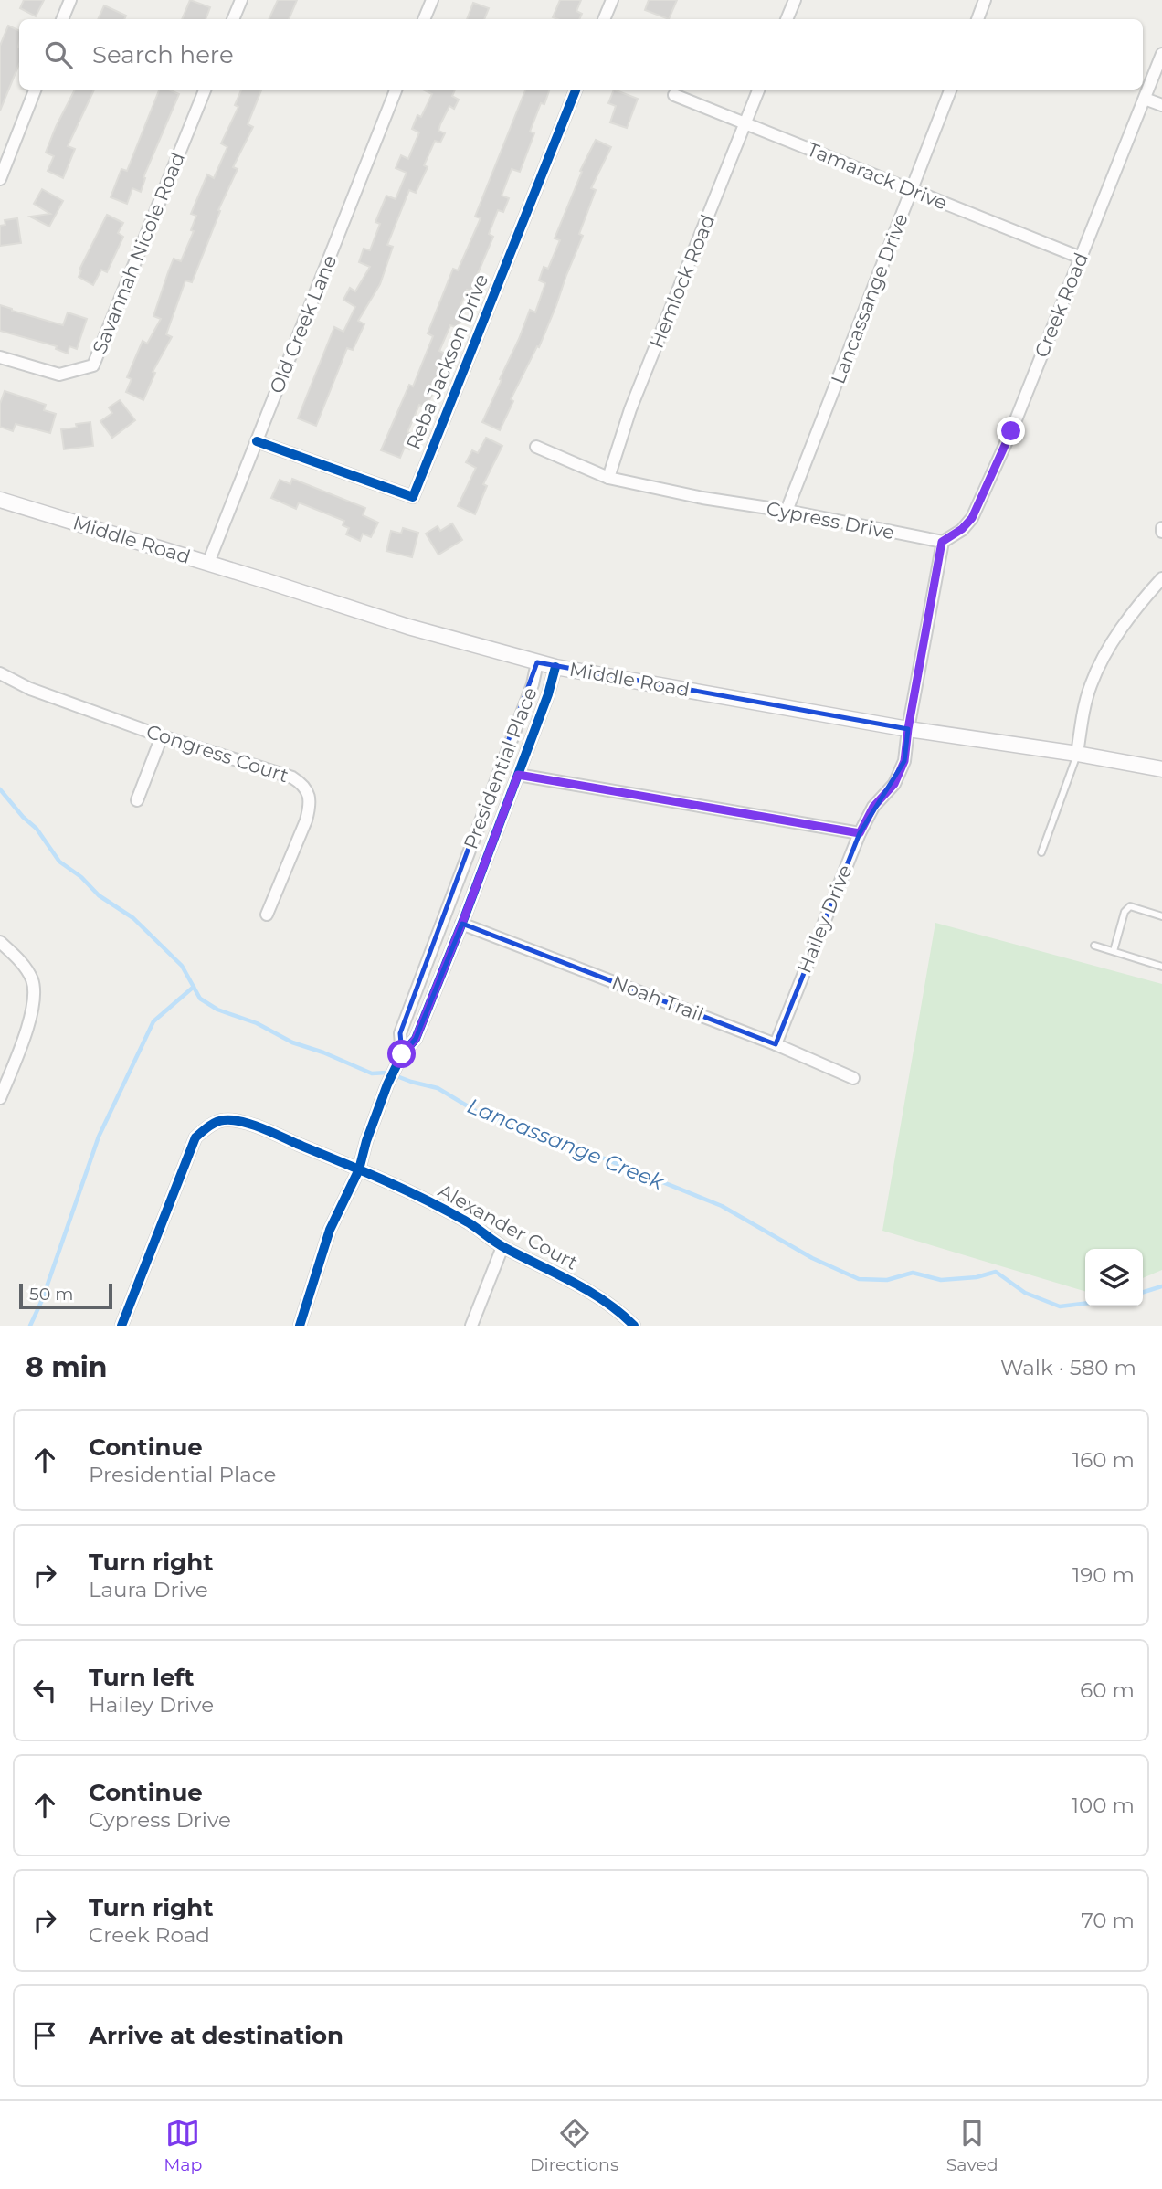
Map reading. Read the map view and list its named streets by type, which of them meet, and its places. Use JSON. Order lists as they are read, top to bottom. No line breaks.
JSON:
{"streets":{"main road":["Middle Road"],"street":["Tamarack Drive","Savannah Nicole Road","Hemlock Road","Lancassange Drive","Creek Road","Old Creek Lane","Reba Jackson Drive","Cypress Drive","Congress Court","Presidential Place","Hailey Drive","Noah Trail","Alexander Court"]},"crossings":[["Tamarack Drive","Hemlock Road"],["Tamarack Drive","Lancassange Drive"],["Tamarack Drive","Creek Road"],["Hemlock Road","Cypress Drive"],["Lancassange Drive","Cypress Drive"],["Creek Road","Cypress Drive"],["Old Creek Lane","Reba Jackson Drive"],["Old Creek Lane","Middle Road"],["Middle Road","Presidential Place"],["Middle Road","Hailey Drive"],["Presidential Place","Noah Trail"],["Presidential Place","Alexander Court"],["Hailey Drive","Noah Trail"]],"water":["Lancassange Creek"],"scale_bar":"50 m","page":{"search":"Search here","scale":"50 m","heading":["8 min","Walk · 580 m"],"list":[["Continue","Presidential Place","160 m"],["Turn right","Laura Drive","190 m"],["Turn left","Hailey Drive","60 m"],["Continue","Cypress Drive","100 m"],["Turn right","Creek Road","70 m"],"Arrive at destination"],"nav":["Map","Directions","Saved"]}}
